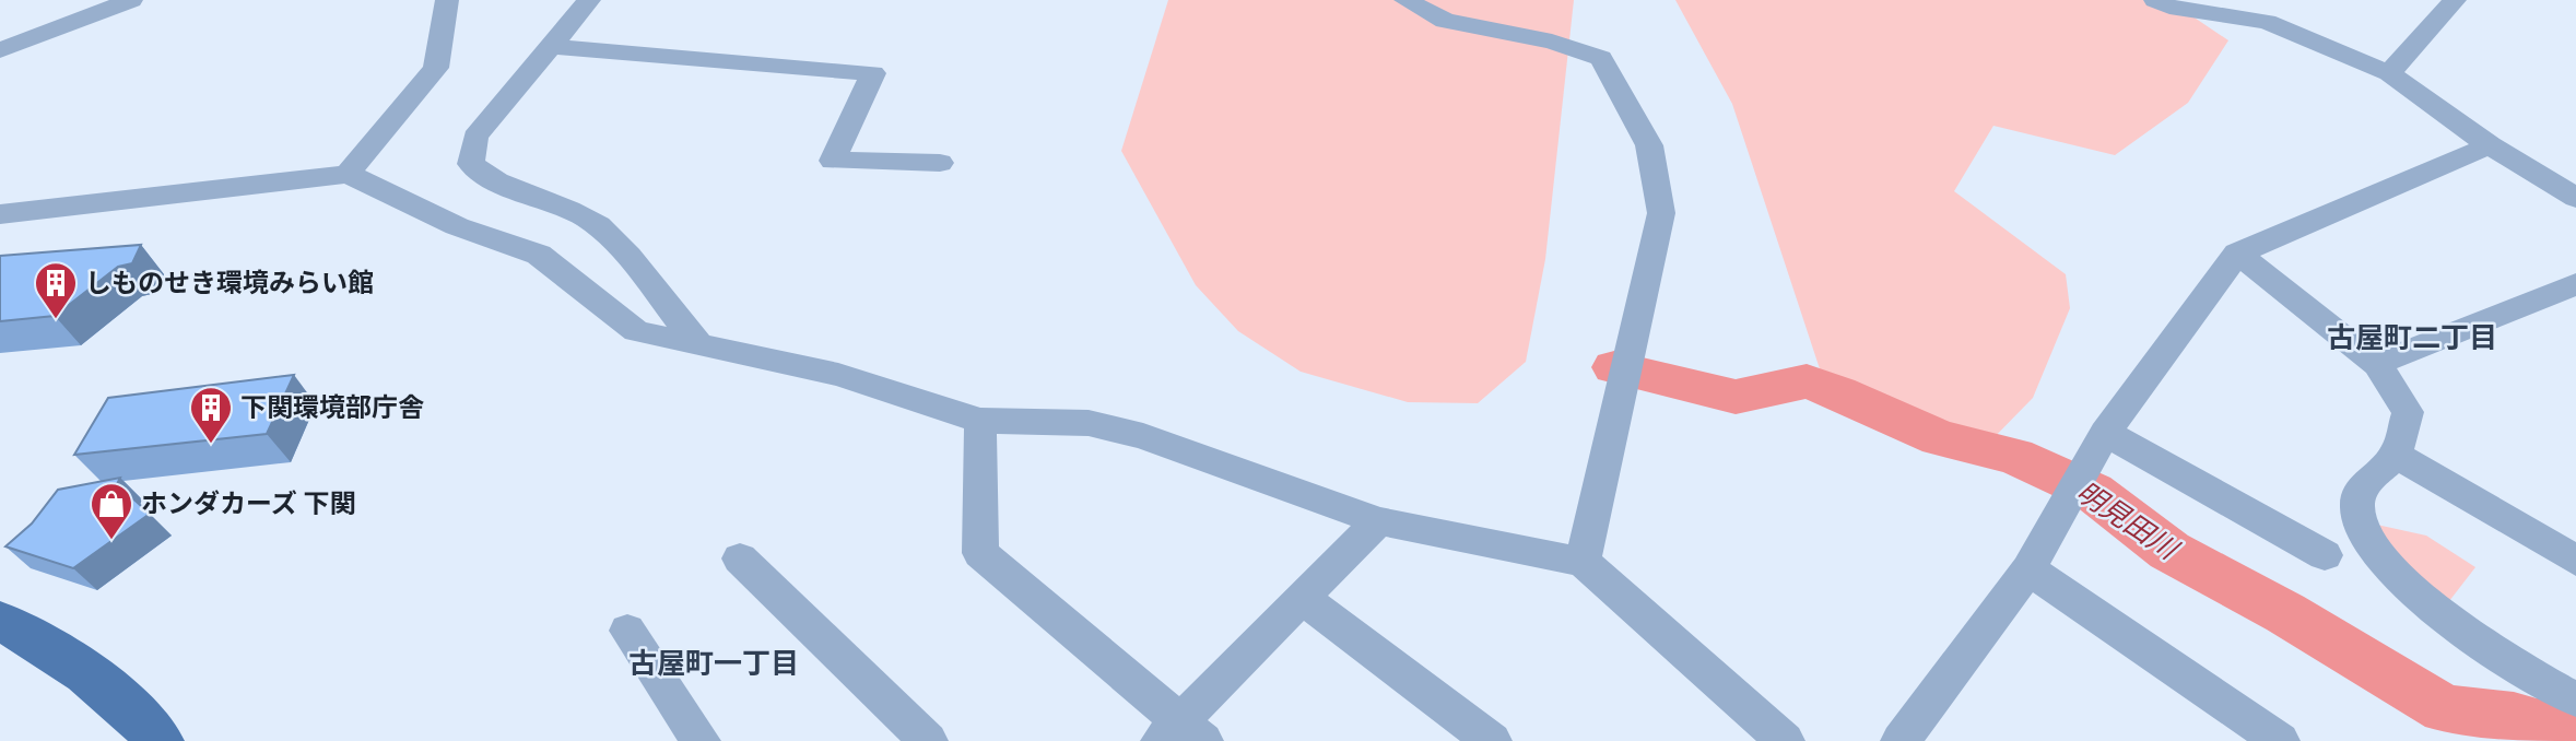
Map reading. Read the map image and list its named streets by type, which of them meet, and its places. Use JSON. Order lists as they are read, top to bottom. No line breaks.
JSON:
{"districts":["古屋町二丁目","古屋町一丁目"],"water":["明見田川"],"places":{"building":["しものせき環境みらい館","下関環境部庁舎"],"shop":["ホンダカーズ 下関"]}}
